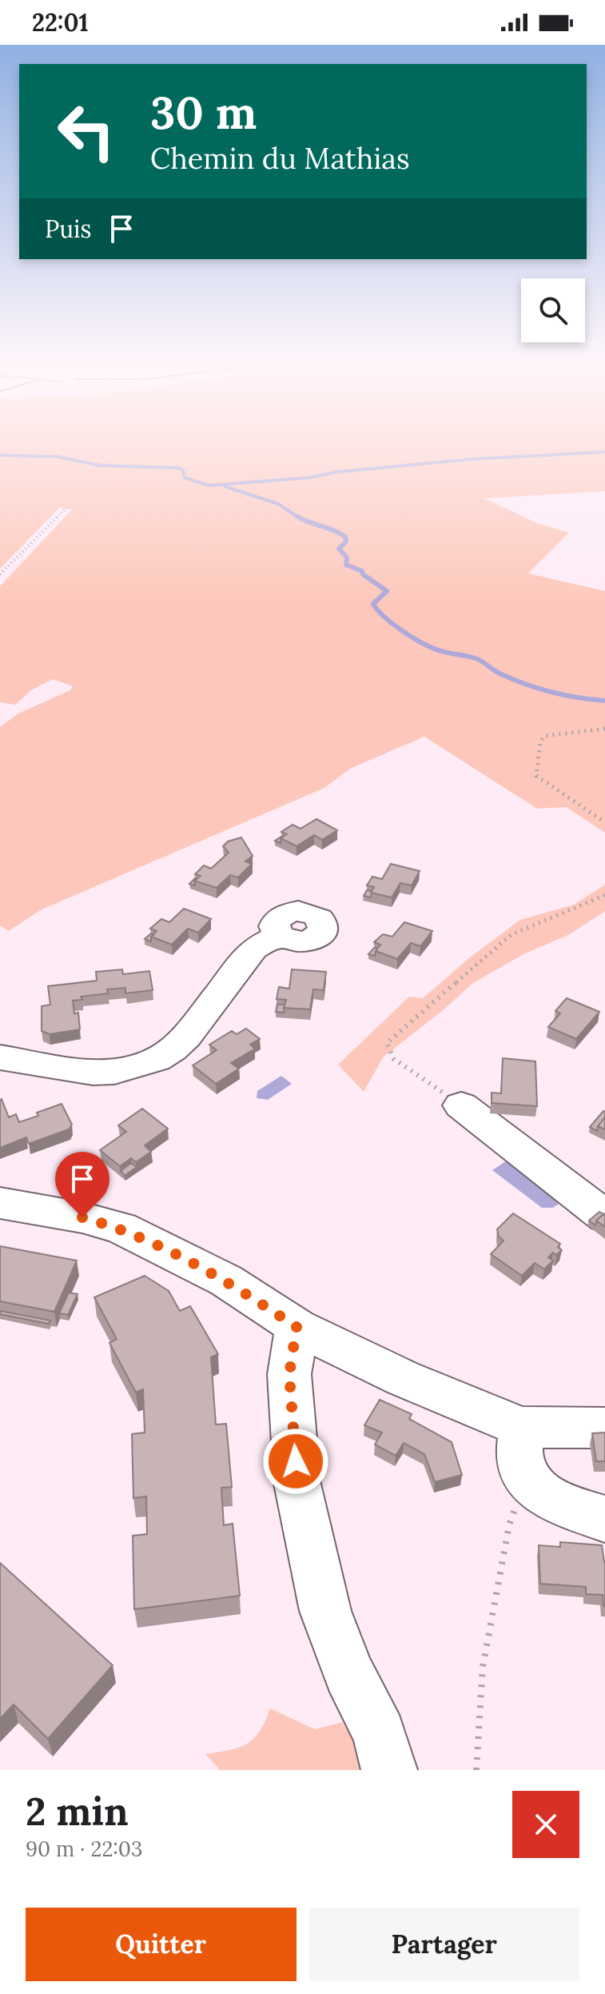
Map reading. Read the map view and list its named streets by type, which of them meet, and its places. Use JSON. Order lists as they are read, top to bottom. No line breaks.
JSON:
{"page":{"status":"22:01","turn":["30 m","Chemin du Mathias"],"then":"Puis","heading":["2 min","90 m · 22:03"],"buttons":["Quitter","Partager"]}}
